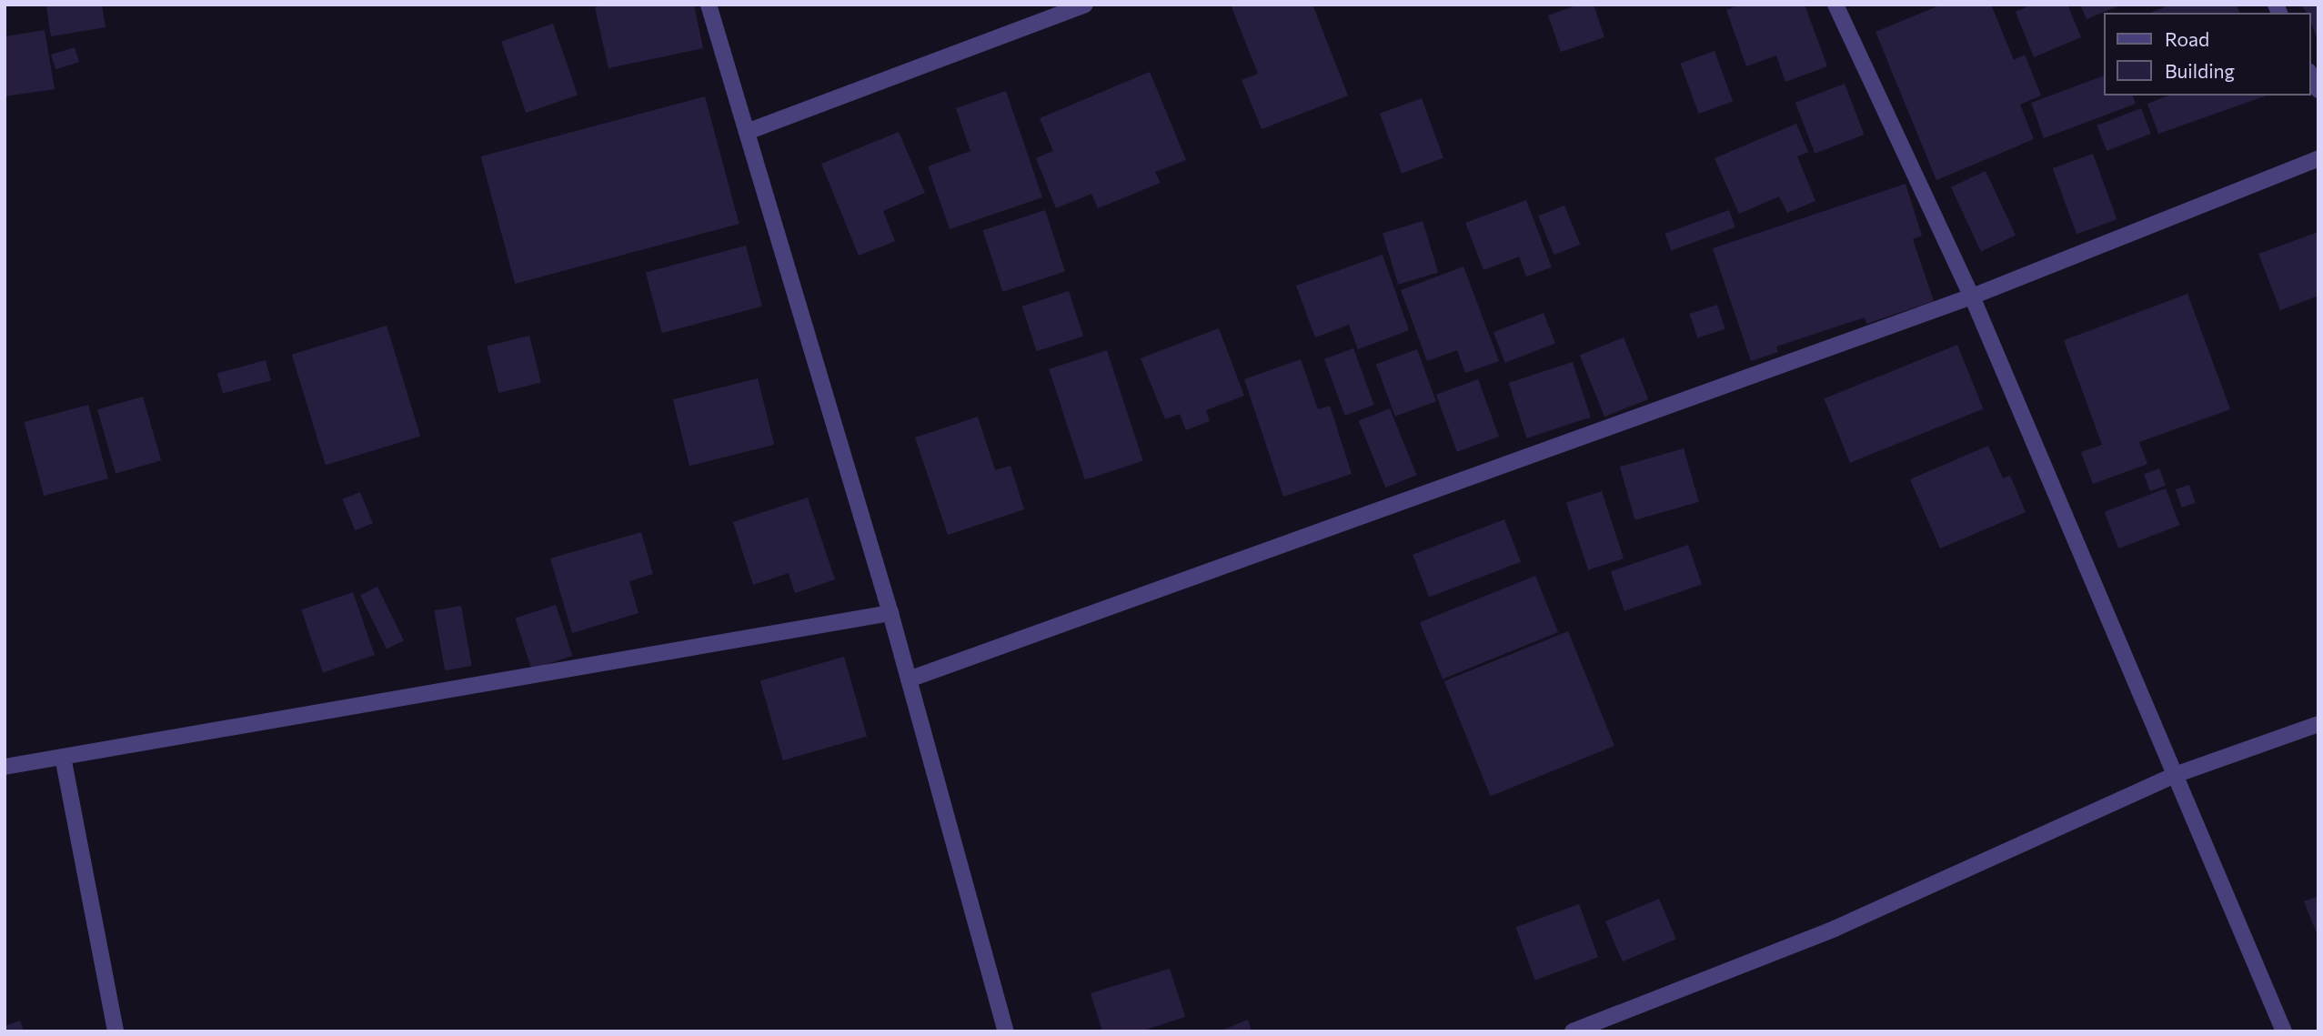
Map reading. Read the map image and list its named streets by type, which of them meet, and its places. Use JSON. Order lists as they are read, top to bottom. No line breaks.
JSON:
{"legend":["Road","Building"]}
